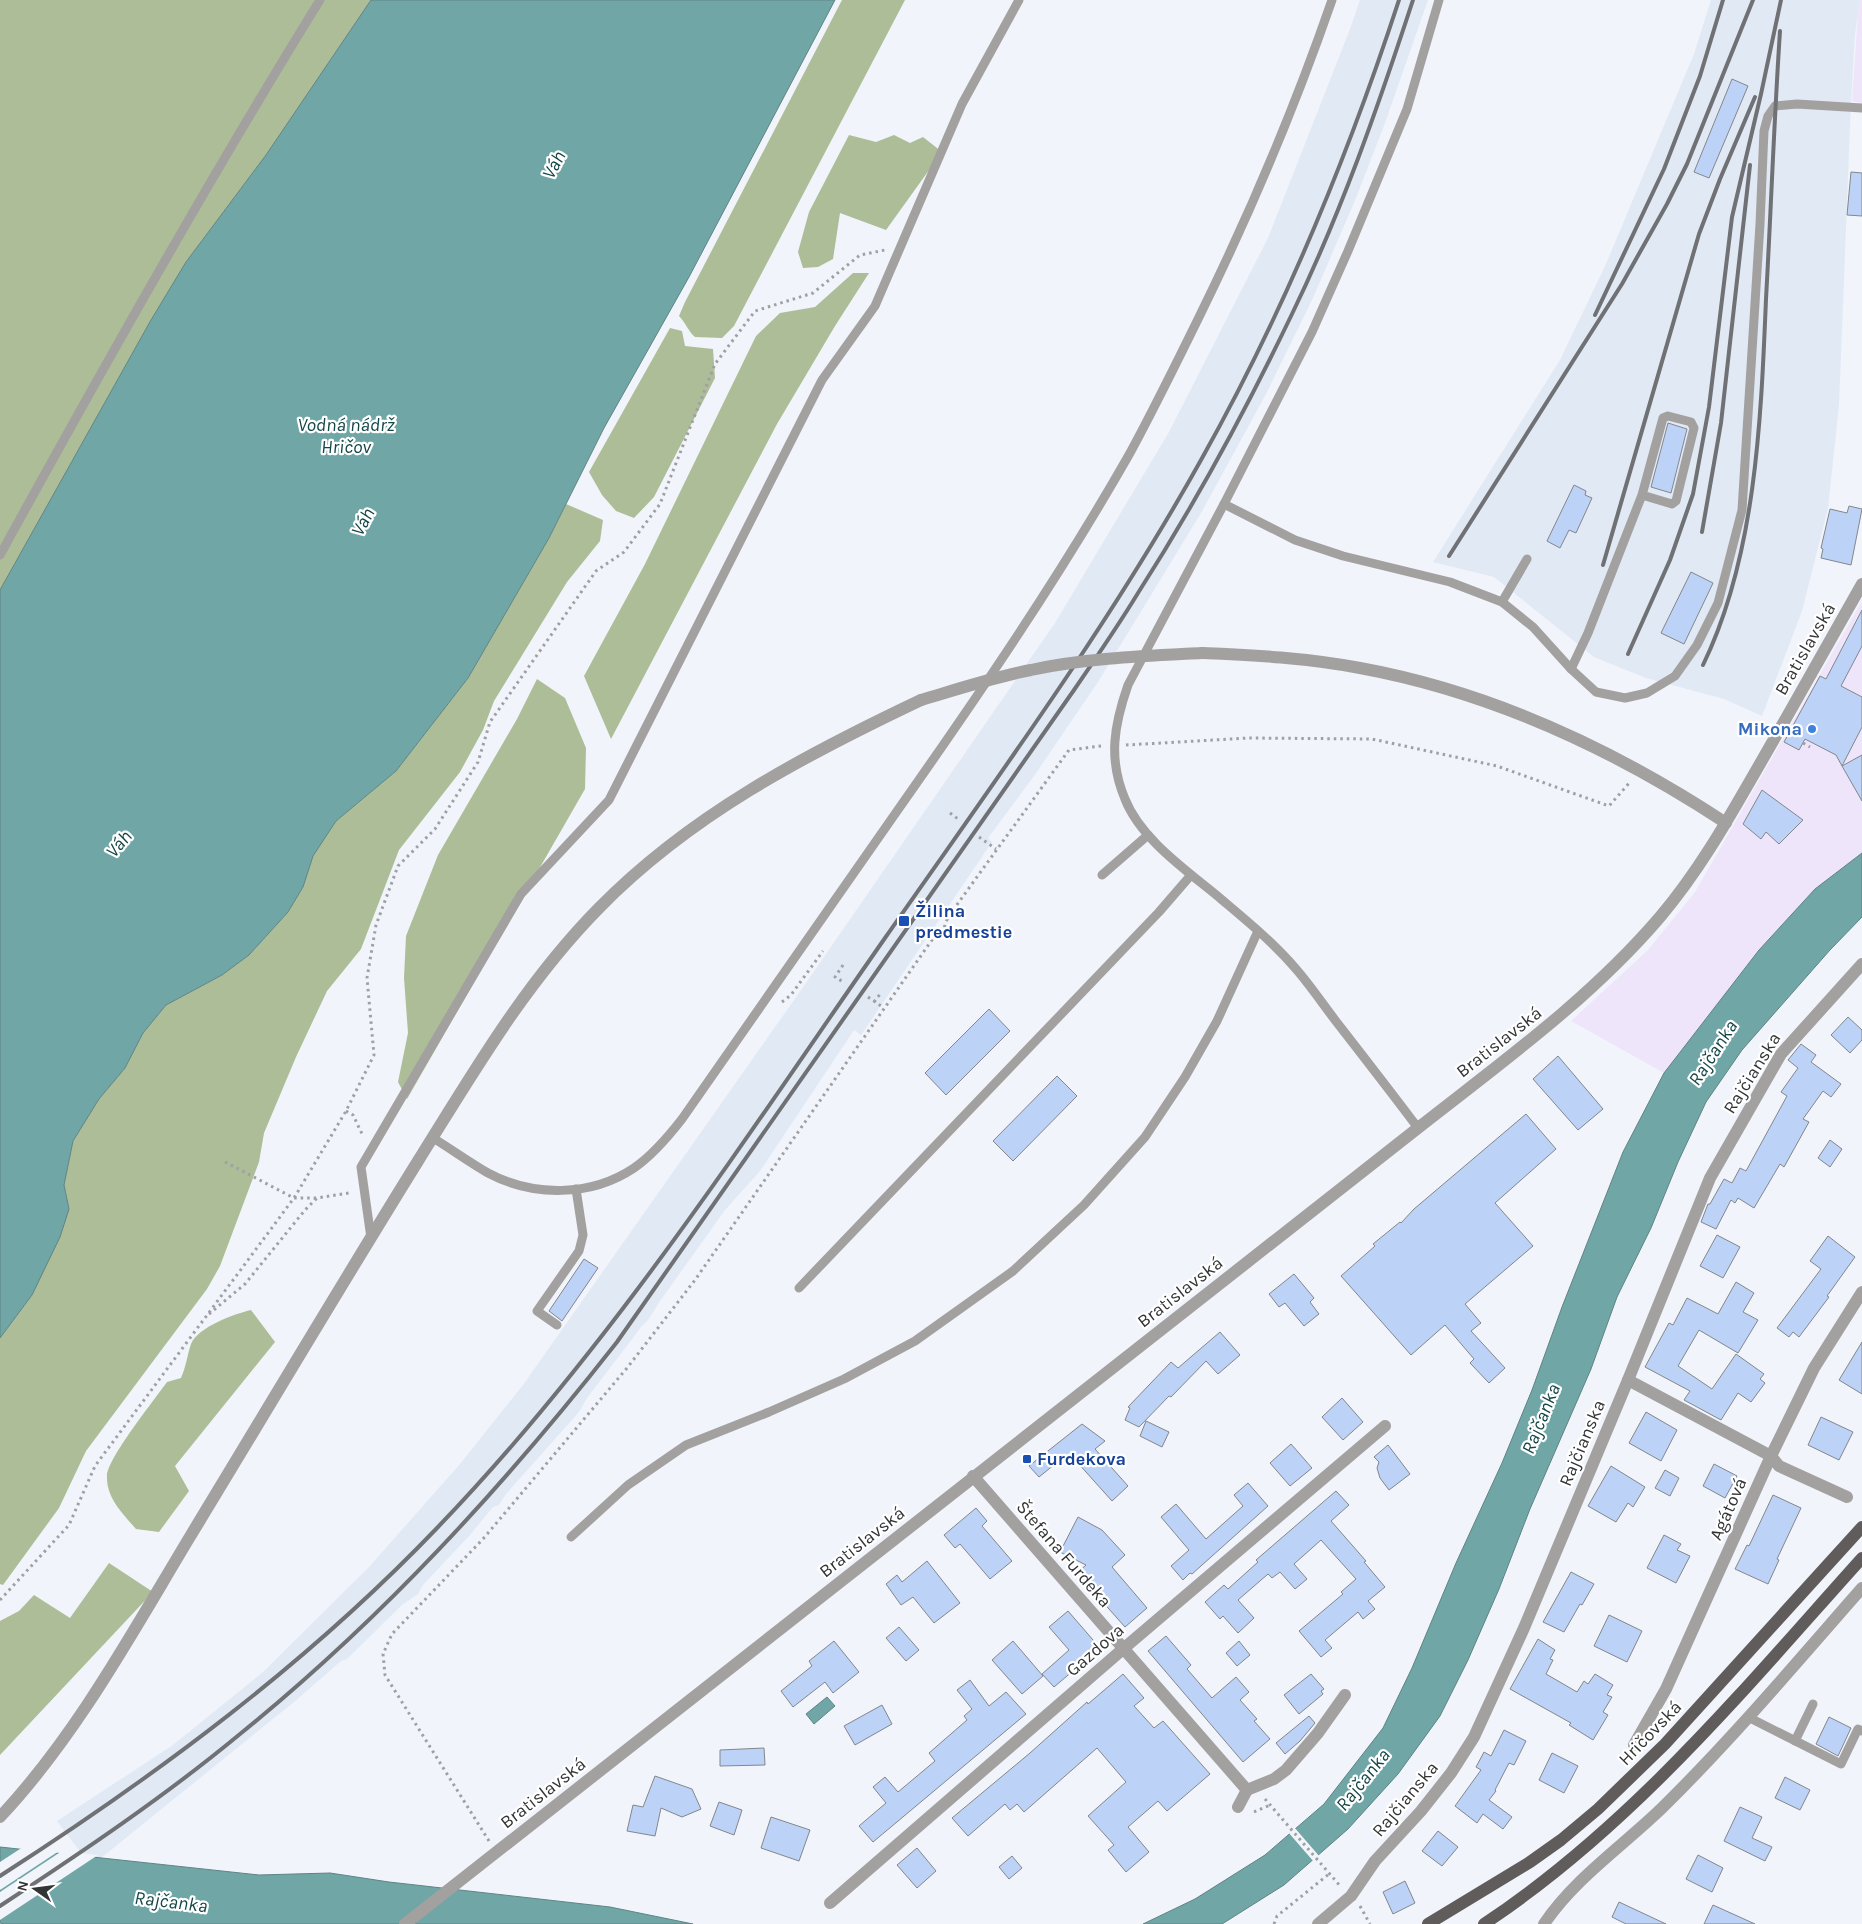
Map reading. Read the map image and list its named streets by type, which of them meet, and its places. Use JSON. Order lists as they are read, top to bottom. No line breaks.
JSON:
{"streets":{"main road":["Hričovská"],"street":["Bratislavská","Rajčianska","Agátová","Štefana Furdeka","Gazdova"]},"crossings":[["Bratislavská","Štefana Furdeka"],["Štefana Furdeka","Gazdova"]],"water":["Váh","Vodná nádrž Hričov","Rajčanka"],"places":{"other":["Mikona"],"transit":["Žilina predmestie","Furdekova"]},"north":"left"}
